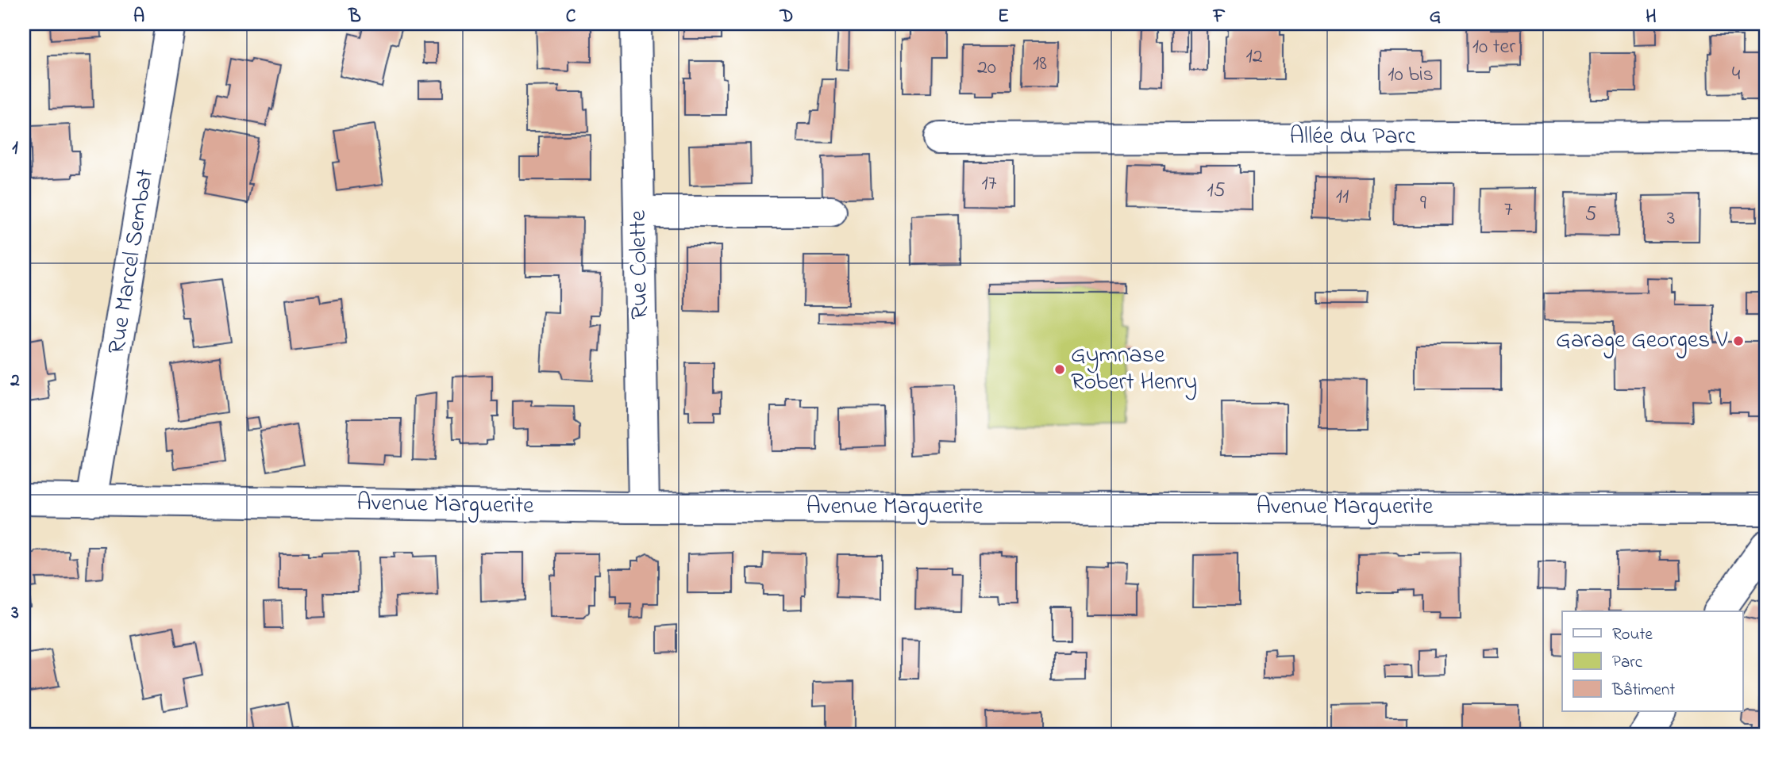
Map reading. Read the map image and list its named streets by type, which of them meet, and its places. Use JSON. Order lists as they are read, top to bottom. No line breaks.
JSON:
{"streets":{"street":["Allée du Parc","Rue Marcel Sembat","Rue Colette","Avenue Marguerite"]},"crossings":[["Rue Marcel Sembat","Avenue Marguerite"],["Rue Colette","Avenue Marguerite"]],"places":["Garage Georges V","Gymnase Robert Henry"],"house_numbers":["10 ter","12","18","20","4","10 bis","17","15","11","9","7","5","3"],"legend":["Route","Parc","Bâtiment"],"grid":{"columns":["A","B","C","D","E","F","G","H"],"rows":["1","2","3"]}}
